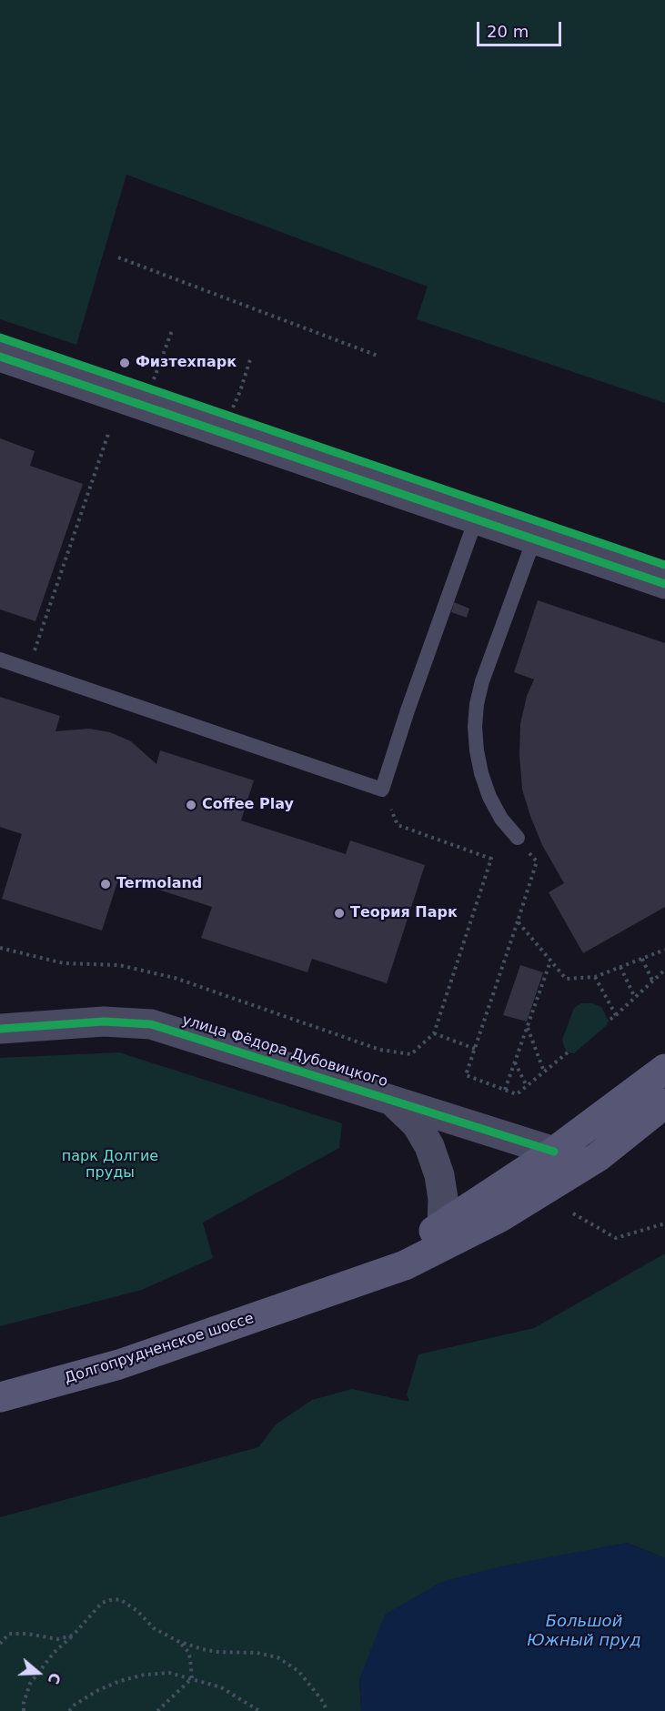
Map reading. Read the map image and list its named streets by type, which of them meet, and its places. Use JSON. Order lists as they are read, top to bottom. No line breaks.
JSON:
{"streets":{"main road":["Долгопрудненское шоссе"],"street":["улица Фёдора Дубовицкого"]},"crossings":[["улица Фёдора Дубовицкого","Долгопрудненское шоссе"]],"water":["Большой Южный пруд"],"parks":["парк Долгие пруды"],"places":["Физтехпарк","Coffee Play","Termoland","Теория Парк"],"scale_bar":"20 m","north":"right"}
